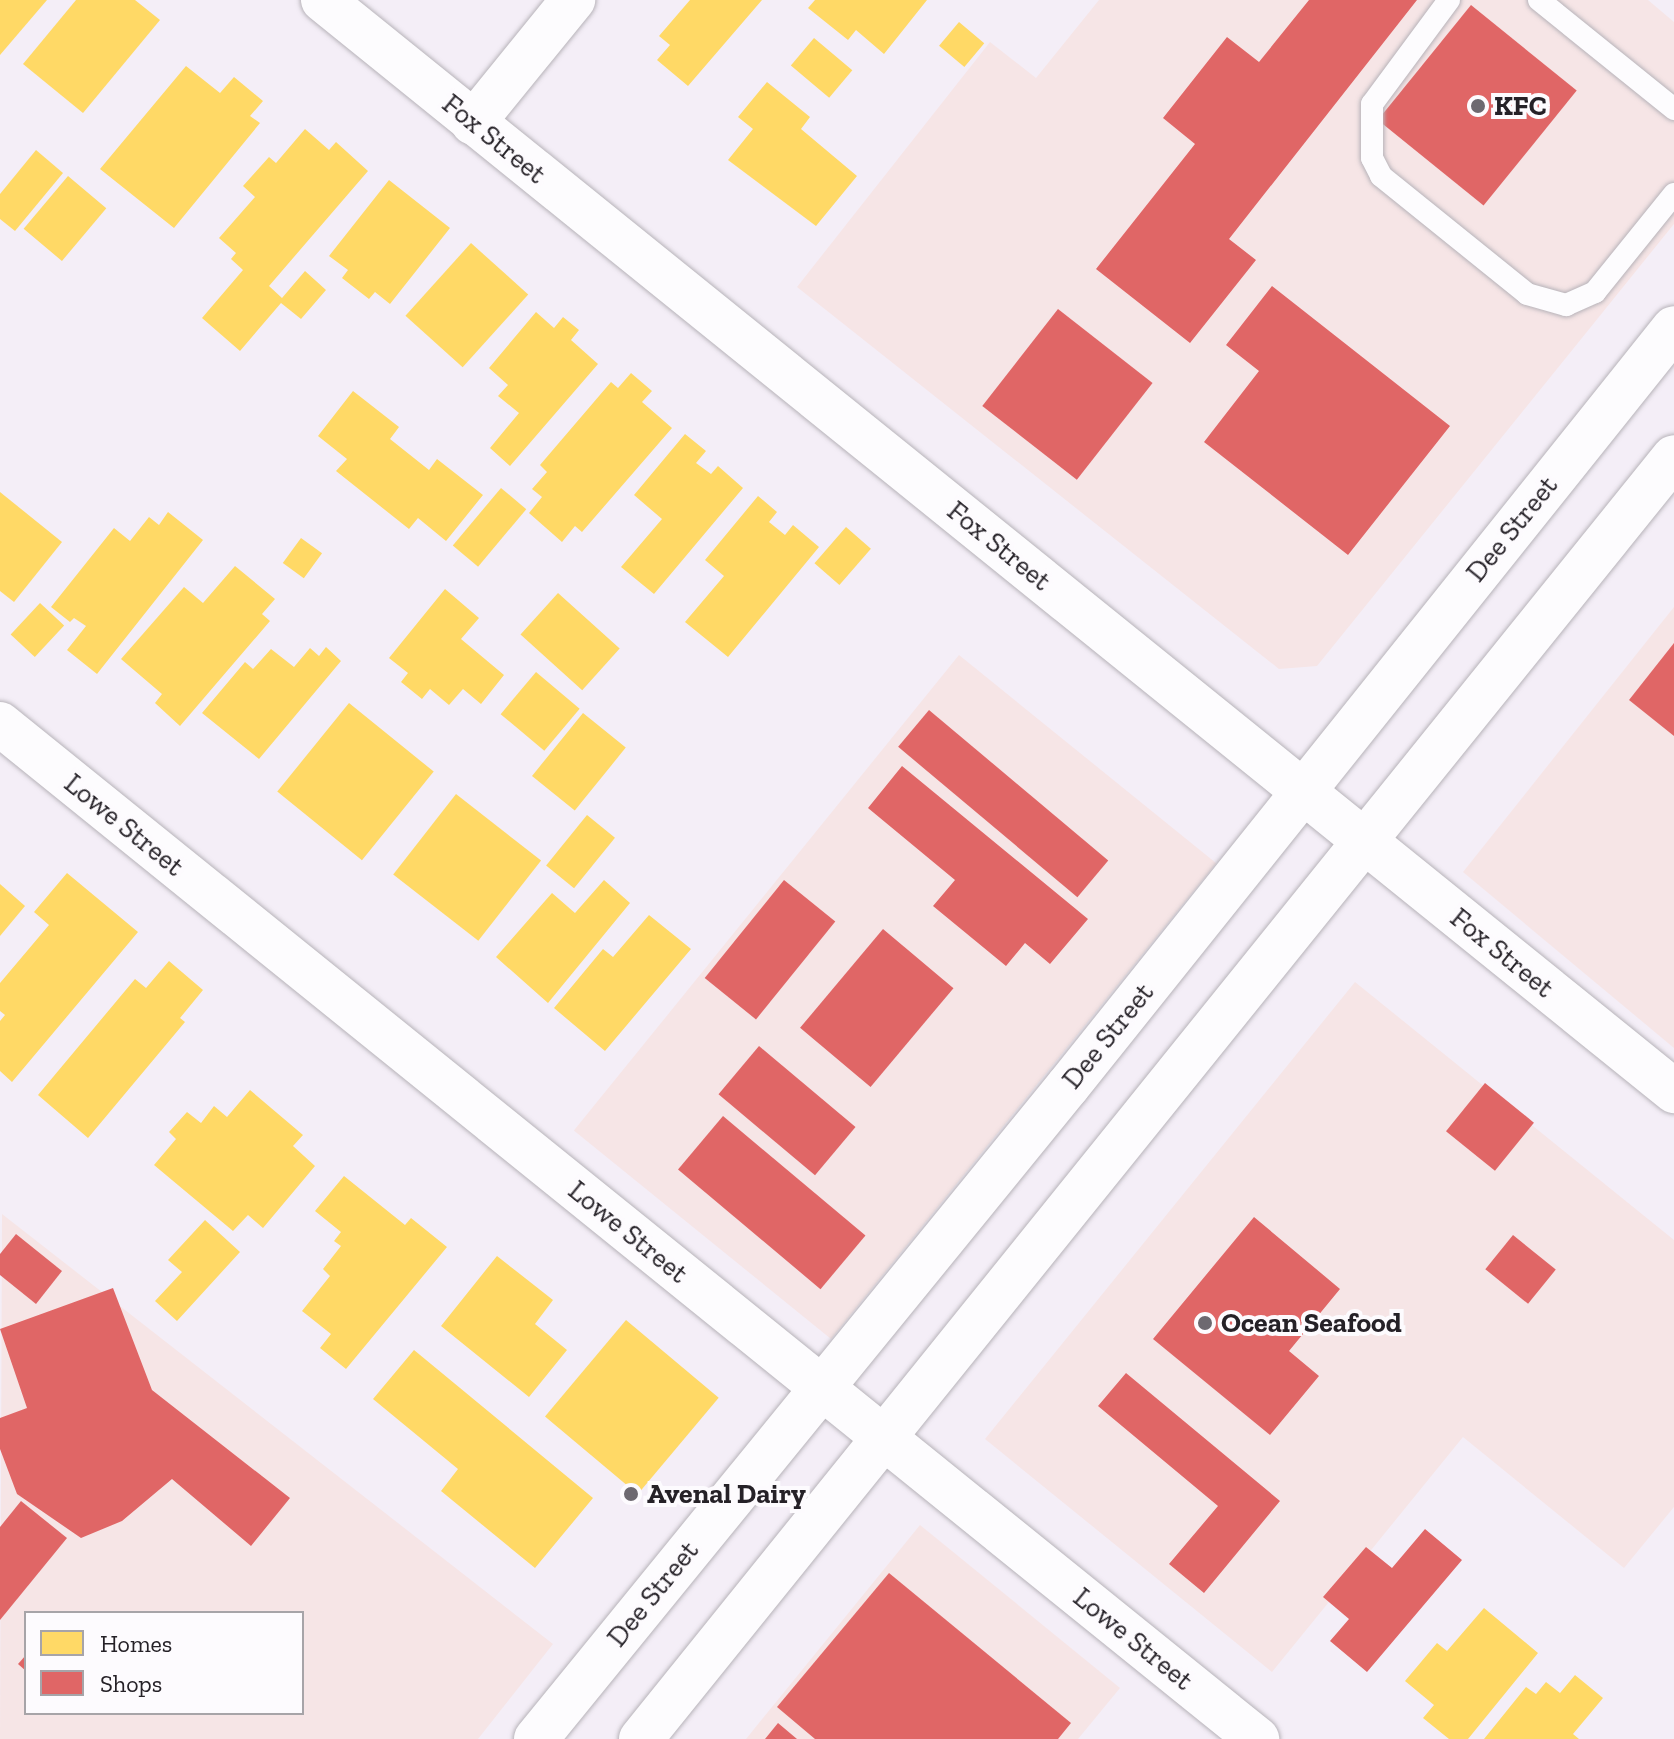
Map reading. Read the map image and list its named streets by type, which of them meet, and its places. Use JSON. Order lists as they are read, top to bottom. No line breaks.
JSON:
{"streets":{"street":["Fox Street","Dee Street","Lowe Street"]},"crossings":[["Fox Street","Dee Street"],["Dee Street","Lowe Street"]],"places":["KFC","Ocean Seafood","Avenal Dairy"],"legend":["Homes","Shops"]}
